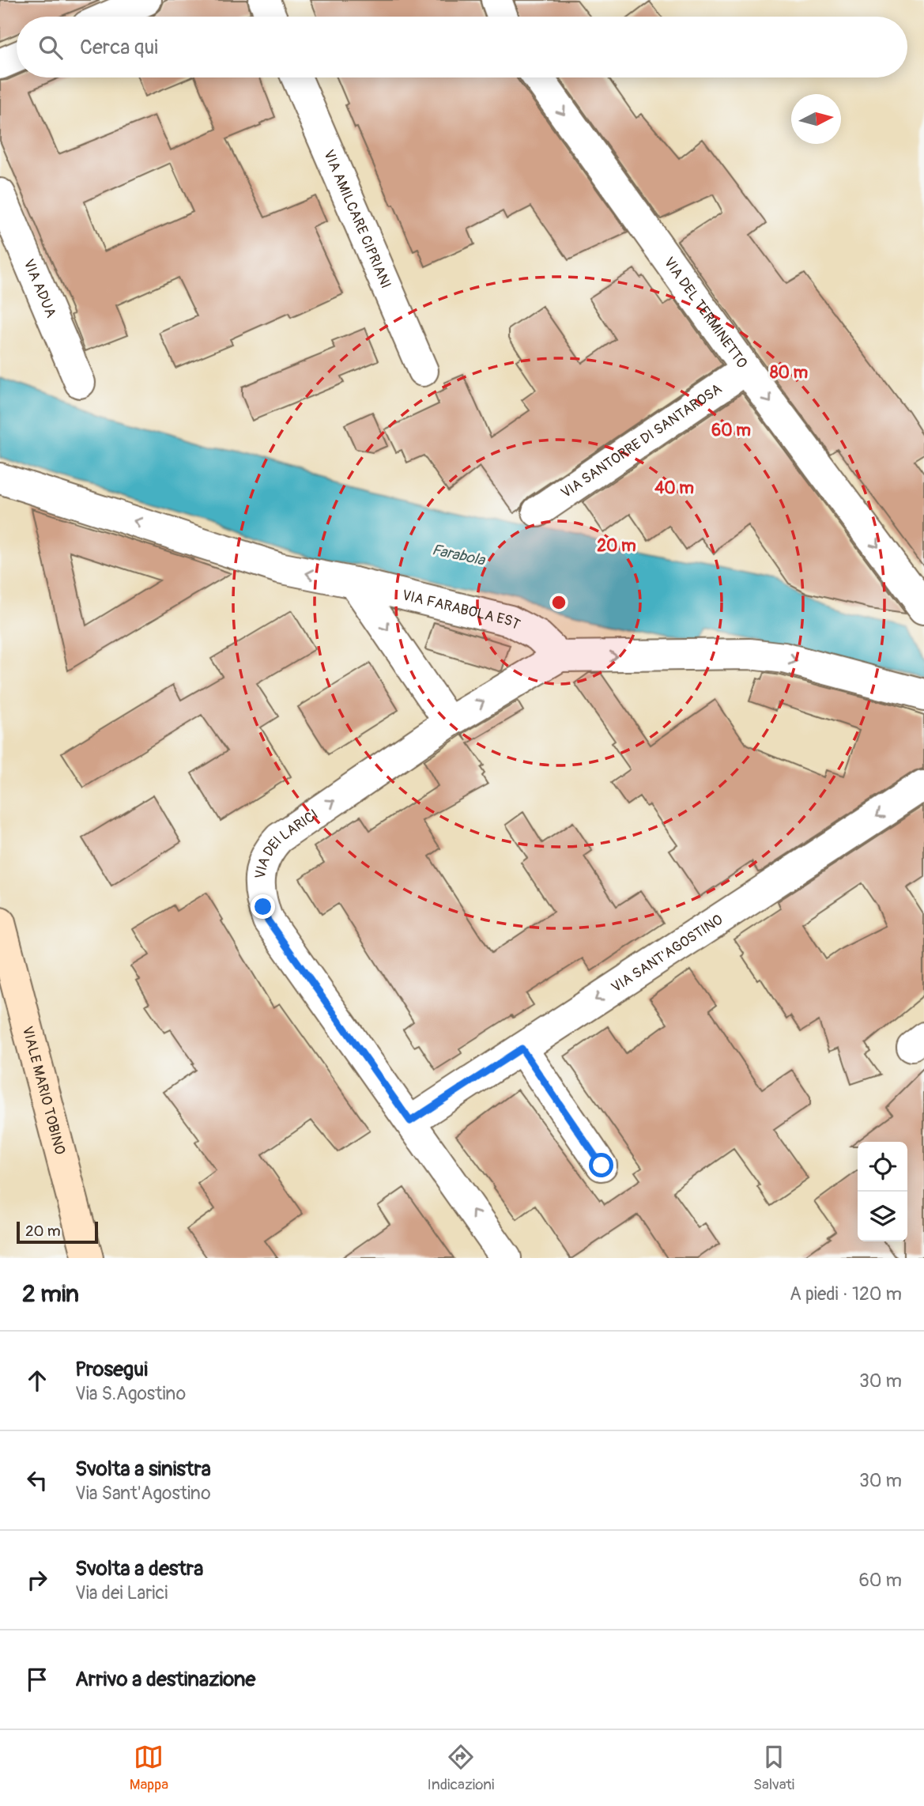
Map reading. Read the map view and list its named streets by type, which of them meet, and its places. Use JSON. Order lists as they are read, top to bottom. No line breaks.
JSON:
{"streets":{"main road":["VIALE MARIO TOBINO"],"street":["VIA AMILCARE CIPRIANI","VIA ADUA","VIA DEL TERMINETTO","VIA SANTORRE DI SANTAROSA","VIA FARABOLA EST","VIA DEI LARICI","VIA SANT'AGOSTINO"]},"crossings":[["VIA DEL TERMINETTO","VIA SANTORRE DI SANTAROSA"],["VIA FARABOLA EST","VIA DEI LARICI"],["VIA DEI LARICI","VIA SANT'AGOSTINO"]],"one_way":["VIA DEL TERMINETTO","VIA FARABOLA EST","VIA SANT'AGOSTINO"],"water":["Farabola"],"scale_bar":"20 m","north":"right","page":{"search":"Cerca qui","scale":"20 m","heading":["2 min","A piedi · 120 m"],"list":[["Prosegui","Via S.Agostino","30 m"],["Svolta a sinistra","Via Sant'Agostino","30 m"],["Svolta a destra","Via dei Larici","60 m"],"Arrivo a destinazione"],"nav":["Mappa","Indicazioni","Salvati"]},"rings":["80 m","60 m","40 m","20 m"]}
